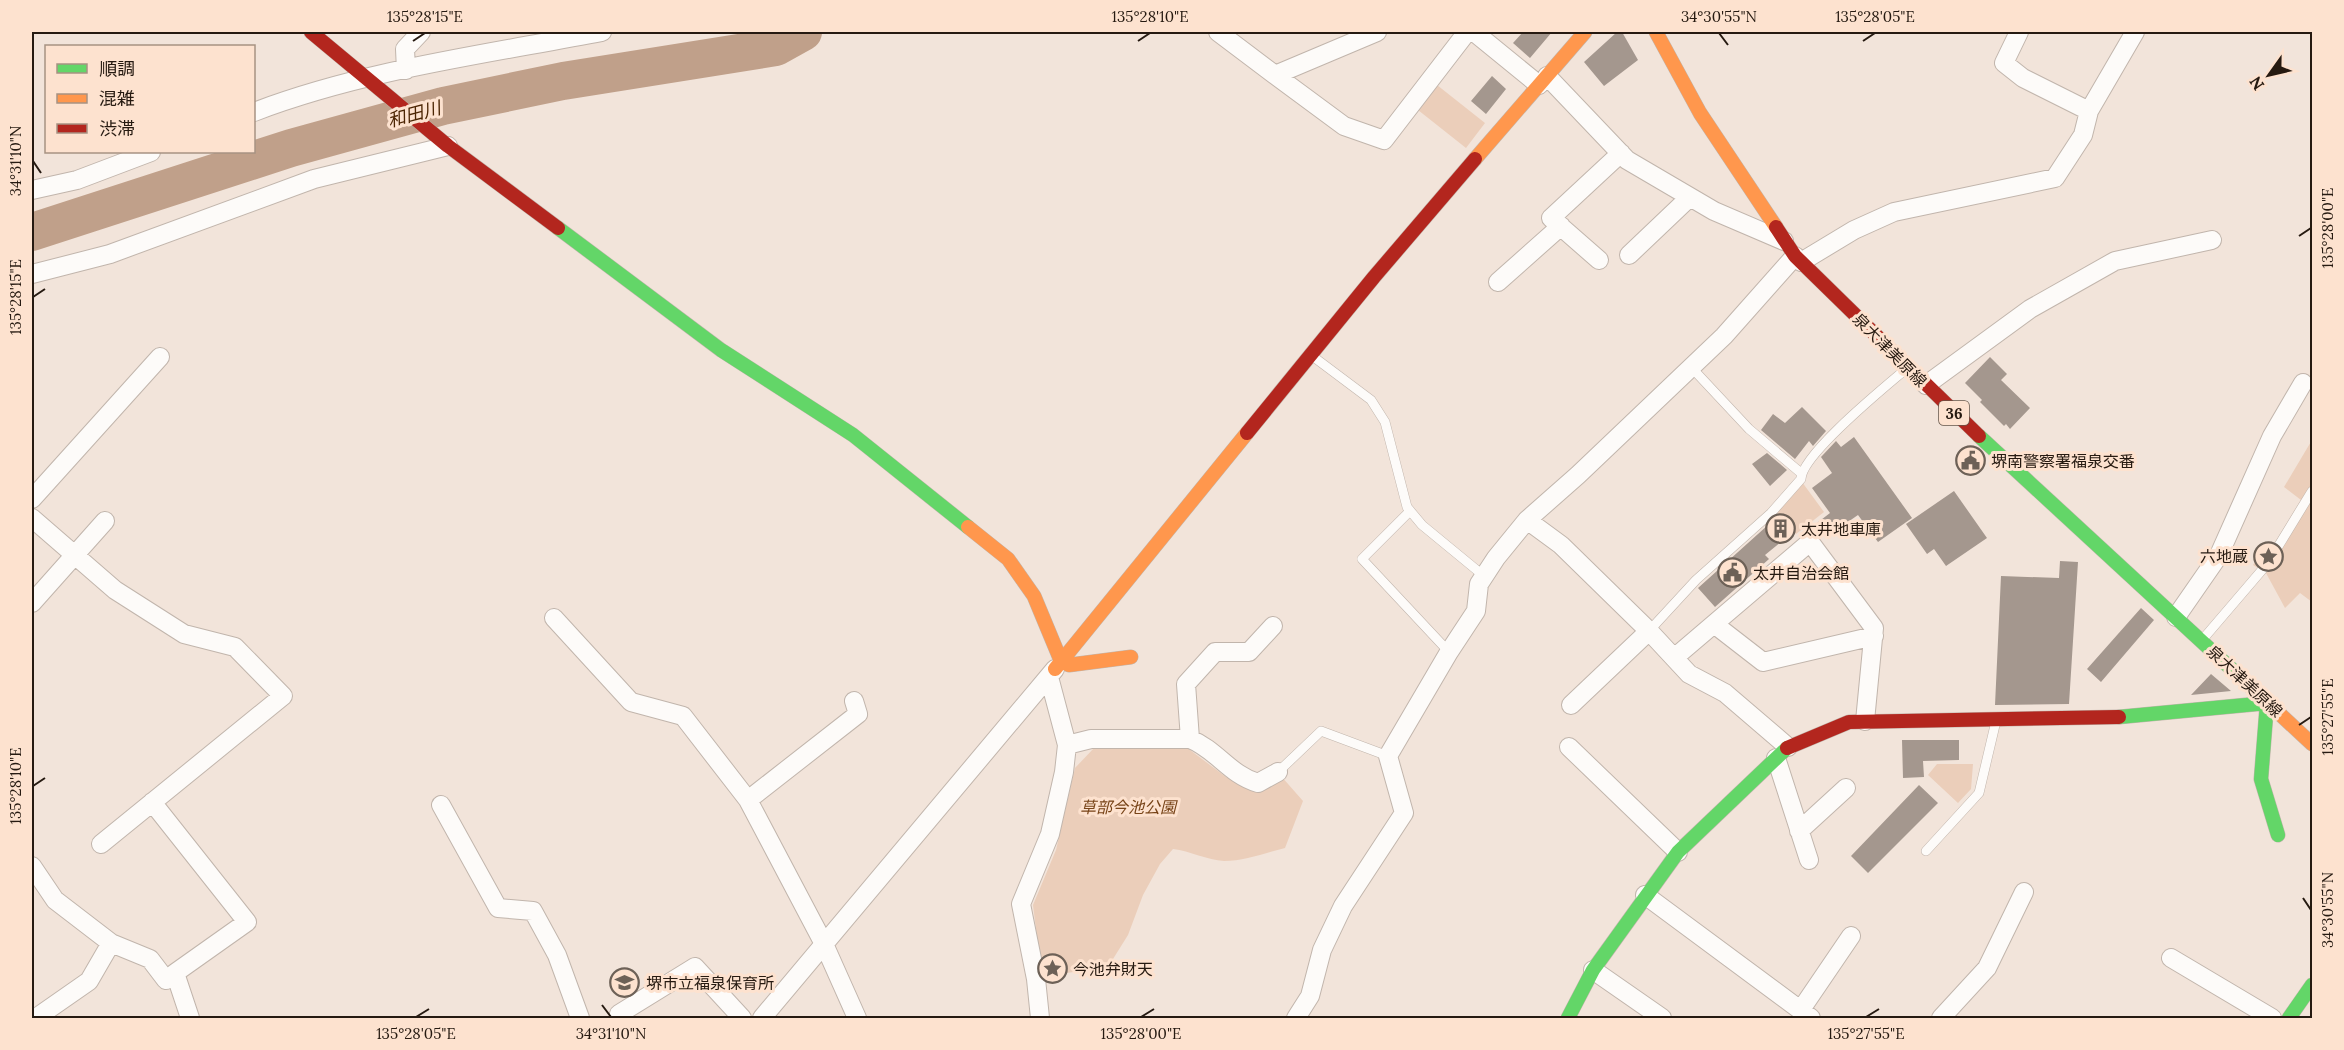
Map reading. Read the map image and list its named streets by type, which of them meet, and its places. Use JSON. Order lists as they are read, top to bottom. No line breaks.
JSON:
{"streets":{"street":["泉大津美原線","36"]},"water":["和田川"],"parks":["草部今池公園"],"places":{"public building":["堺南警察署福泉交番","太井自治会館"],"building":["太井地車庫"],"place":["六地蔵","今池弁財天"],"school or university":["堺市立福泉保育所"]},"legend":["順調","混雑","渋滞"],"north":"bottom left","coordinates":["135°28'15\"E","135°28'10\"E","34°30'55\"N","135°28'05\"E","34°31'10\"N","135°28'00\"E","135°27'55\"E"]}
